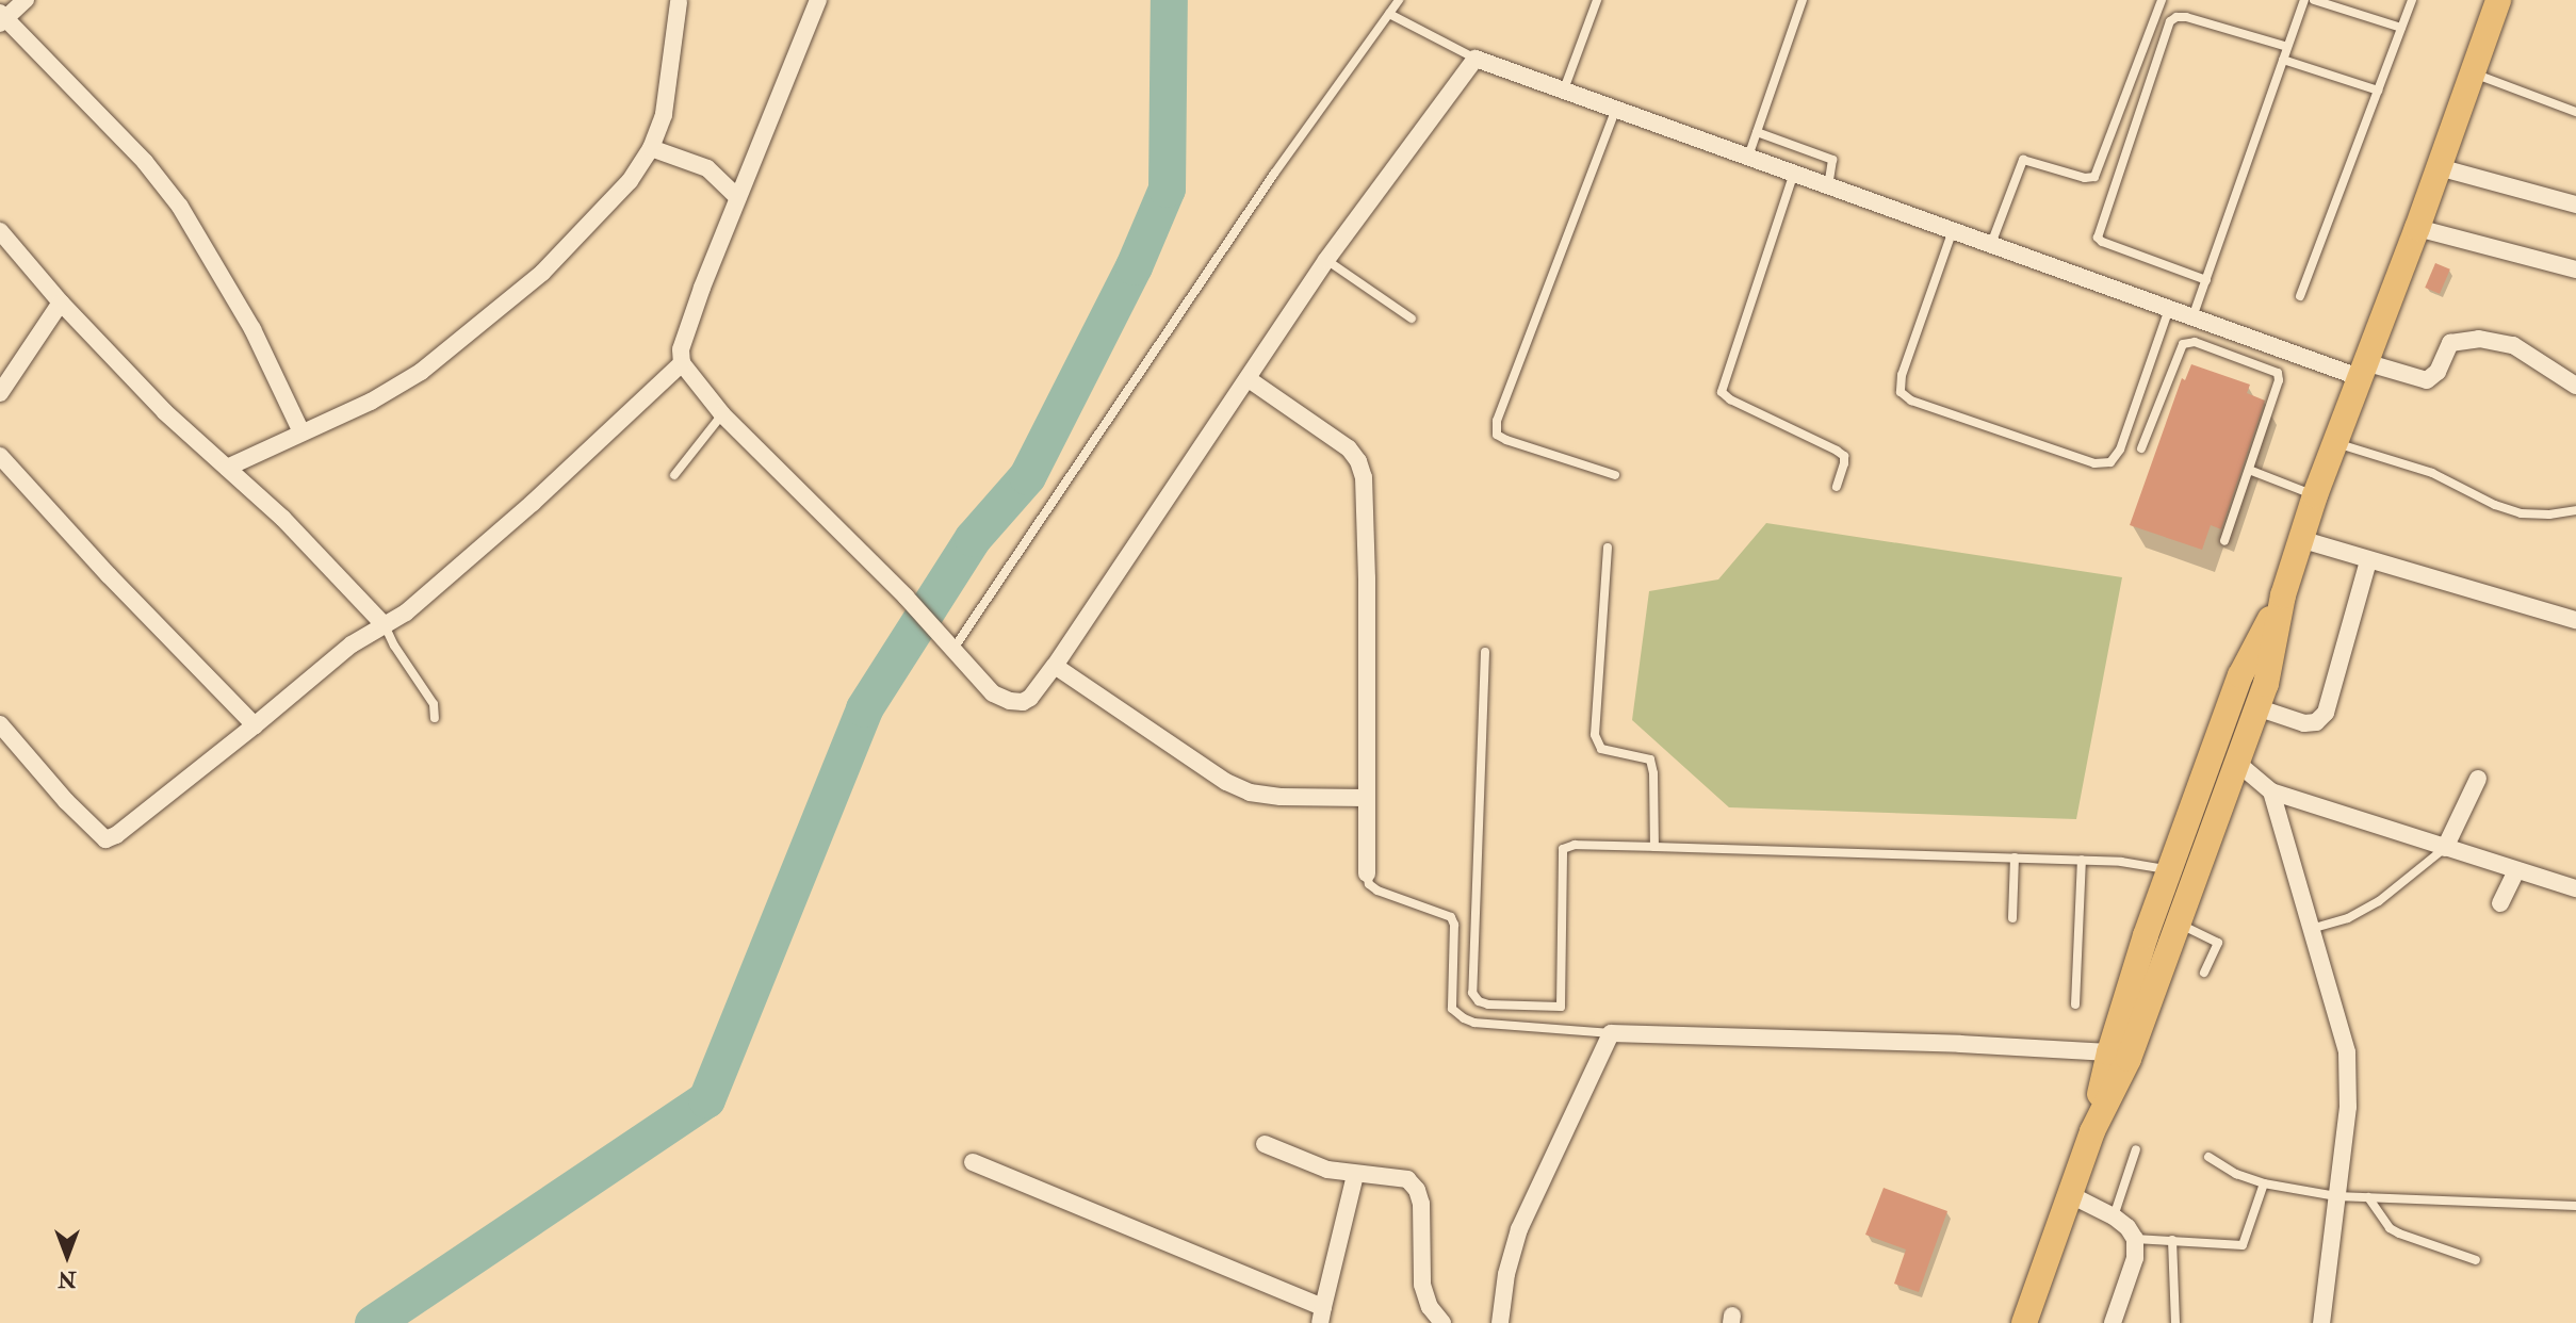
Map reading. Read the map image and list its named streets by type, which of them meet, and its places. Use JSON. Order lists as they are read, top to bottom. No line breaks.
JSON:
{"north":"bottom"}
